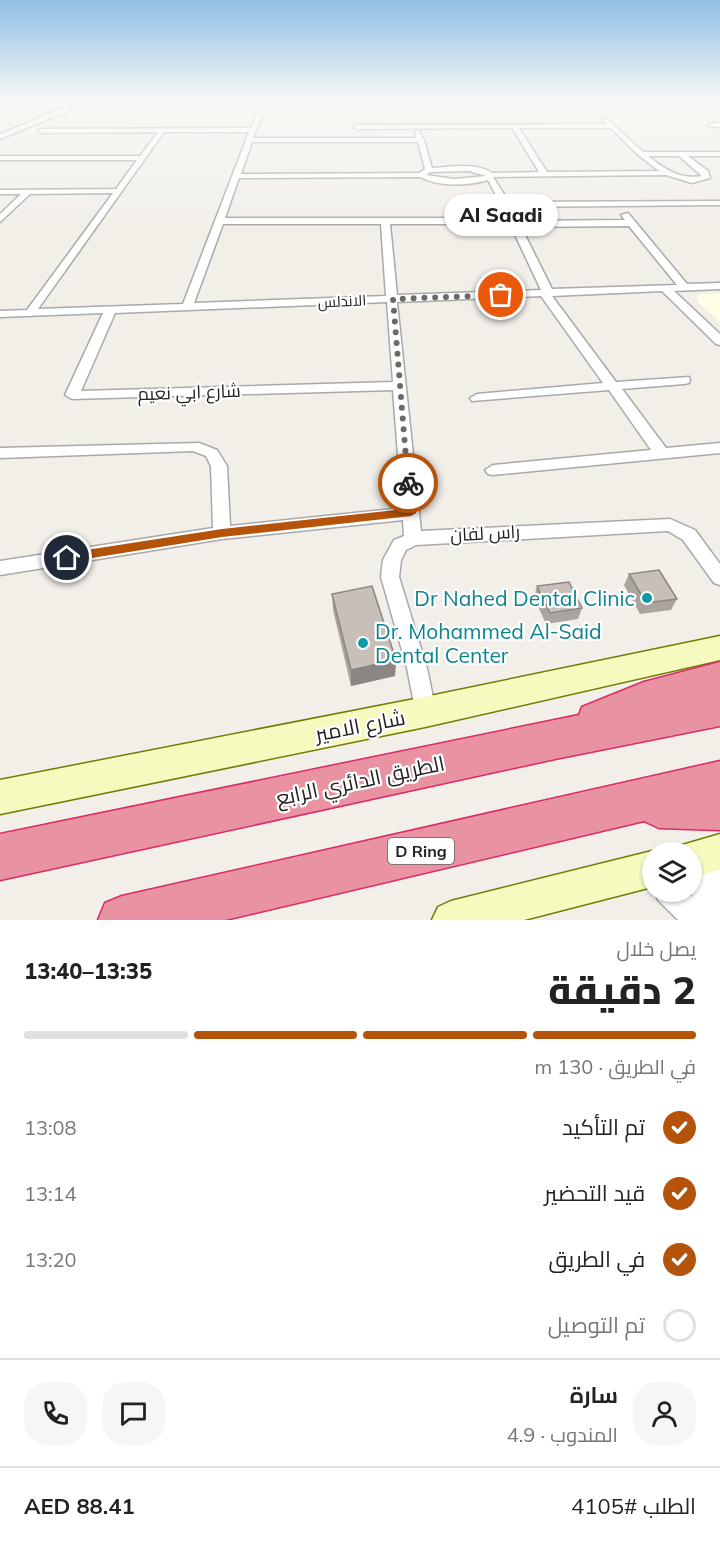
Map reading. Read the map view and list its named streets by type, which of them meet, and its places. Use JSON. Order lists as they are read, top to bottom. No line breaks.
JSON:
{"streets":{"highway":["الطريق الدائري الرابع","D Ring"],"main road":["شارع الامير"],"street":["الاندلس","شارع ابي نعيم","راس لفان"]},"crossings":[["الاندلس","شارع ابي نعيم"]],"places":["Al Saadi","Dr Nahed Dental Clinic","Dr. Mohammed Al-Said Dental Center"],"page":{"bubble":"Al Saadi","heading":["2 دقيقة","يصل خلال","13:35–13:40"],"panel":["سارة","المندوب · 4.9","الطلب #4105","AED 88.41"],"bar":"في الطريق · 130 m","list":[["تم التأكيد","13:08"],["قيد التحضير","13:14"],["في الطريق","13:20"],"تم التوصيل"]}}
